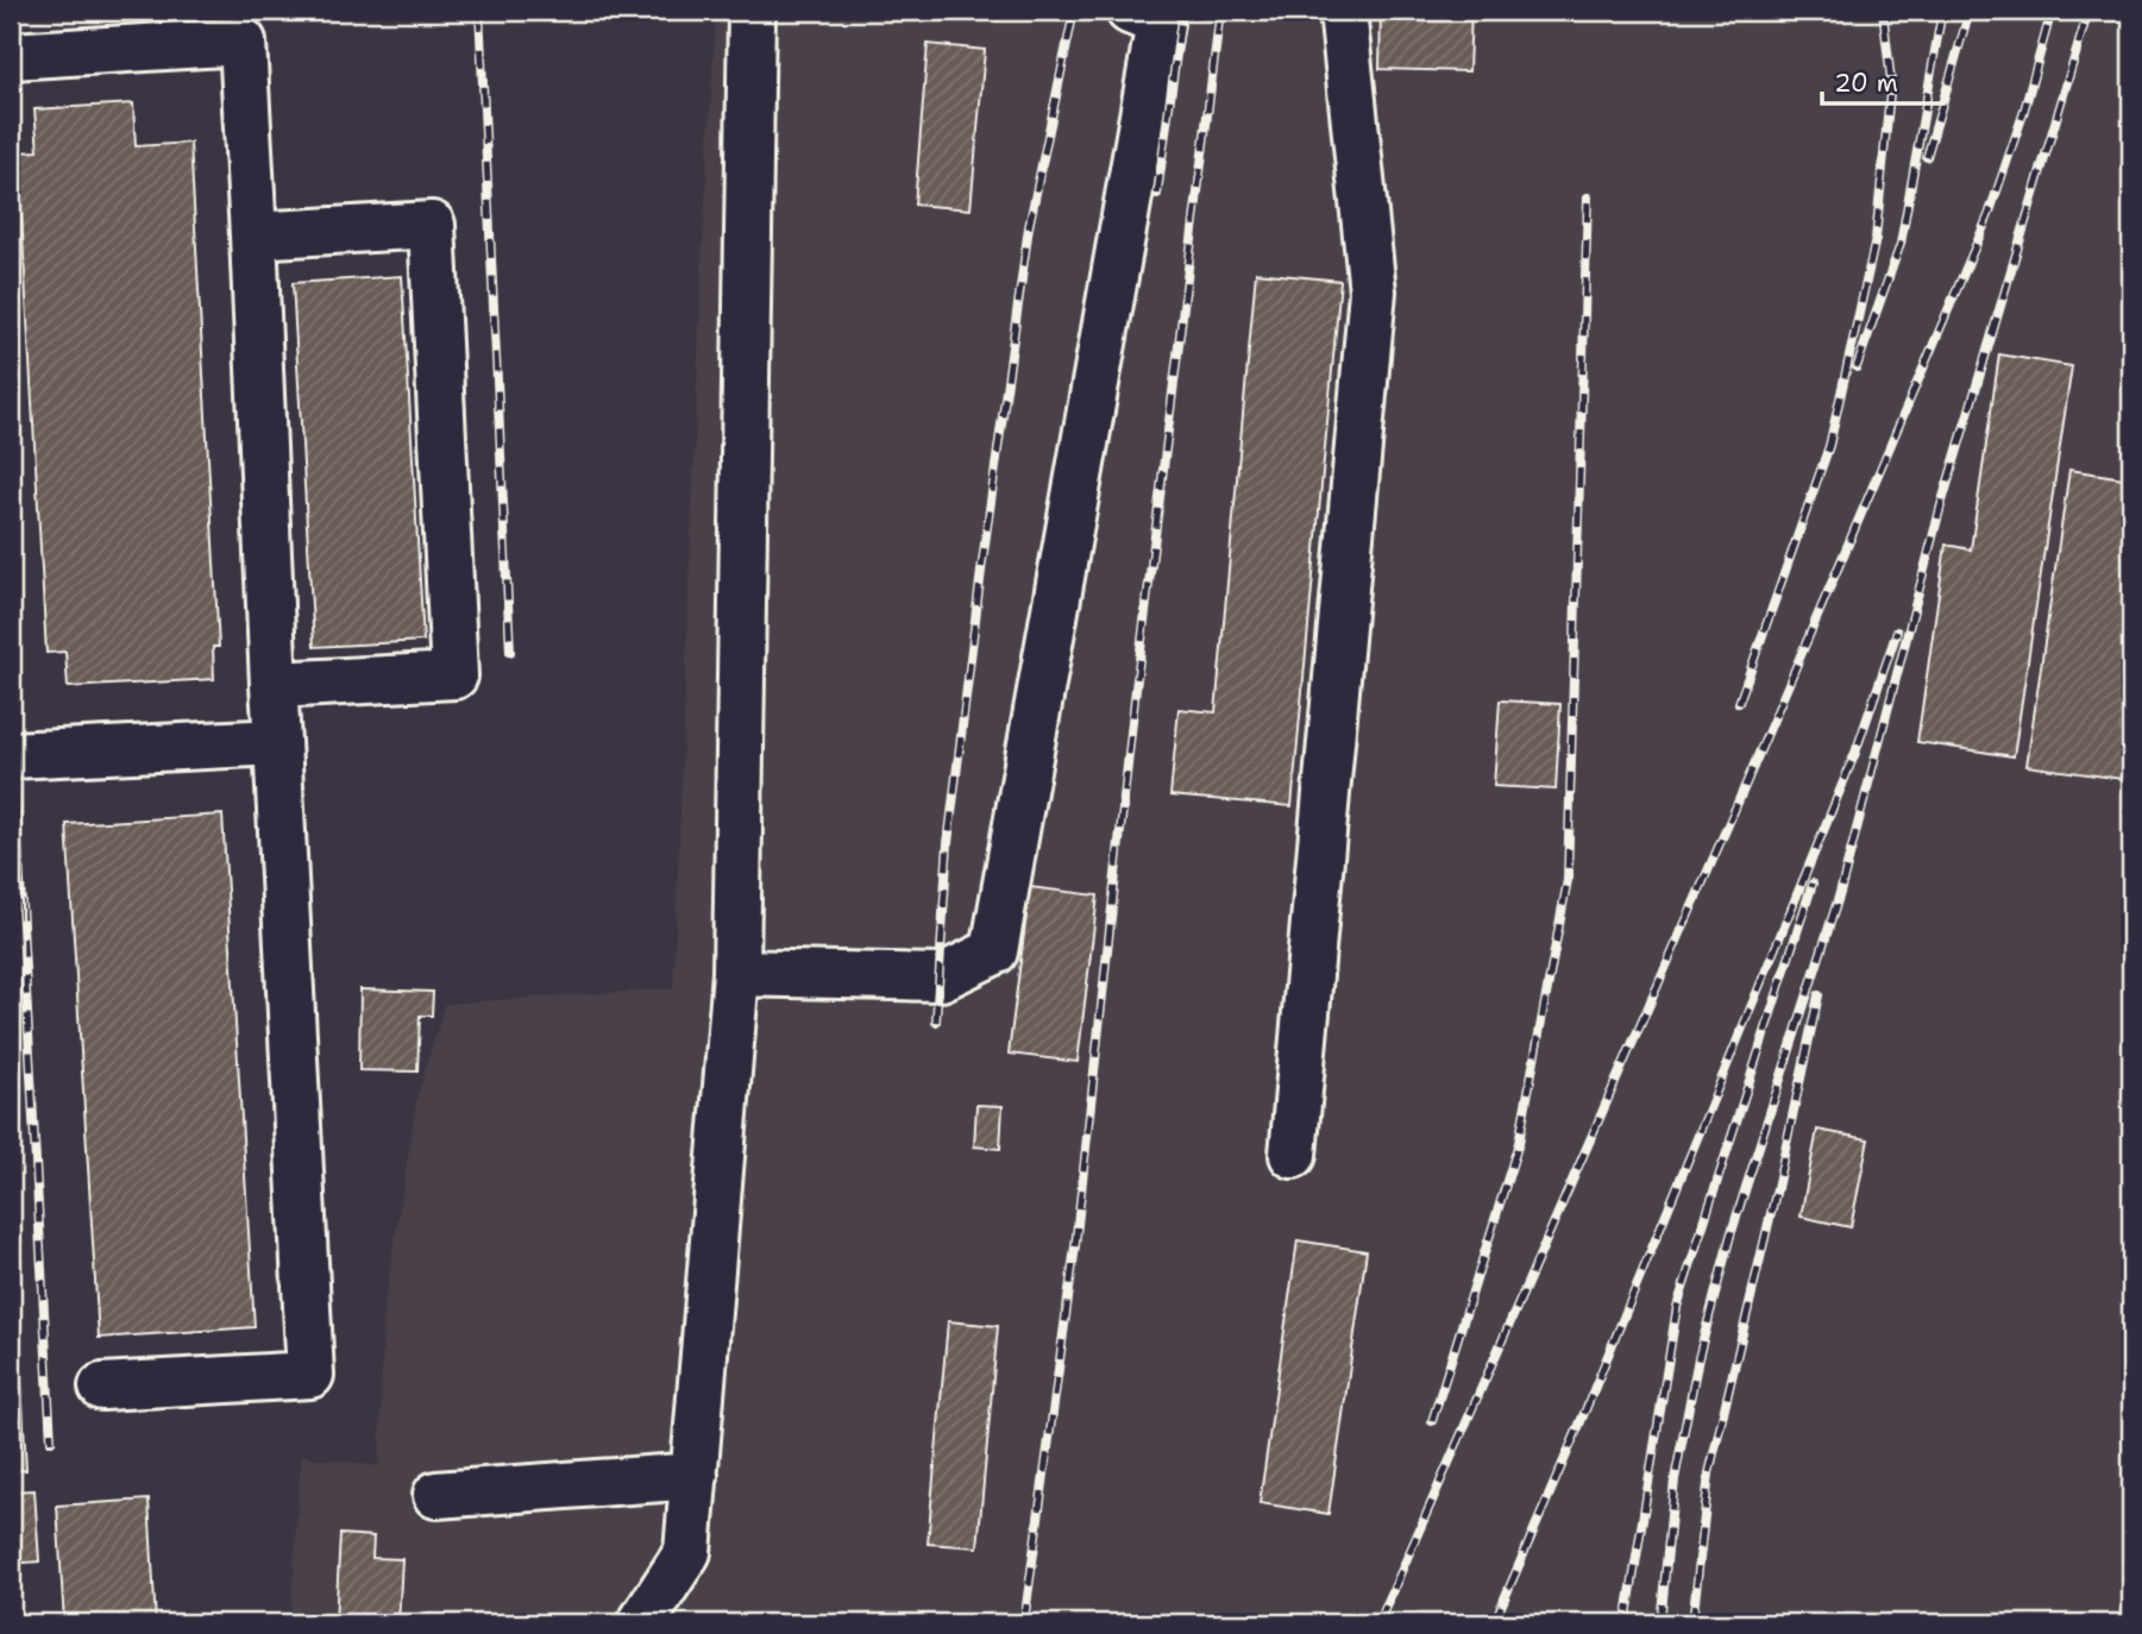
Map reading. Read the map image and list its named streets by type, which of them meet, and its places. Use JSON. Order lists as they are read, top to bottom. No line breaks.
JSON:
{"scale_bar":"20 m"}
